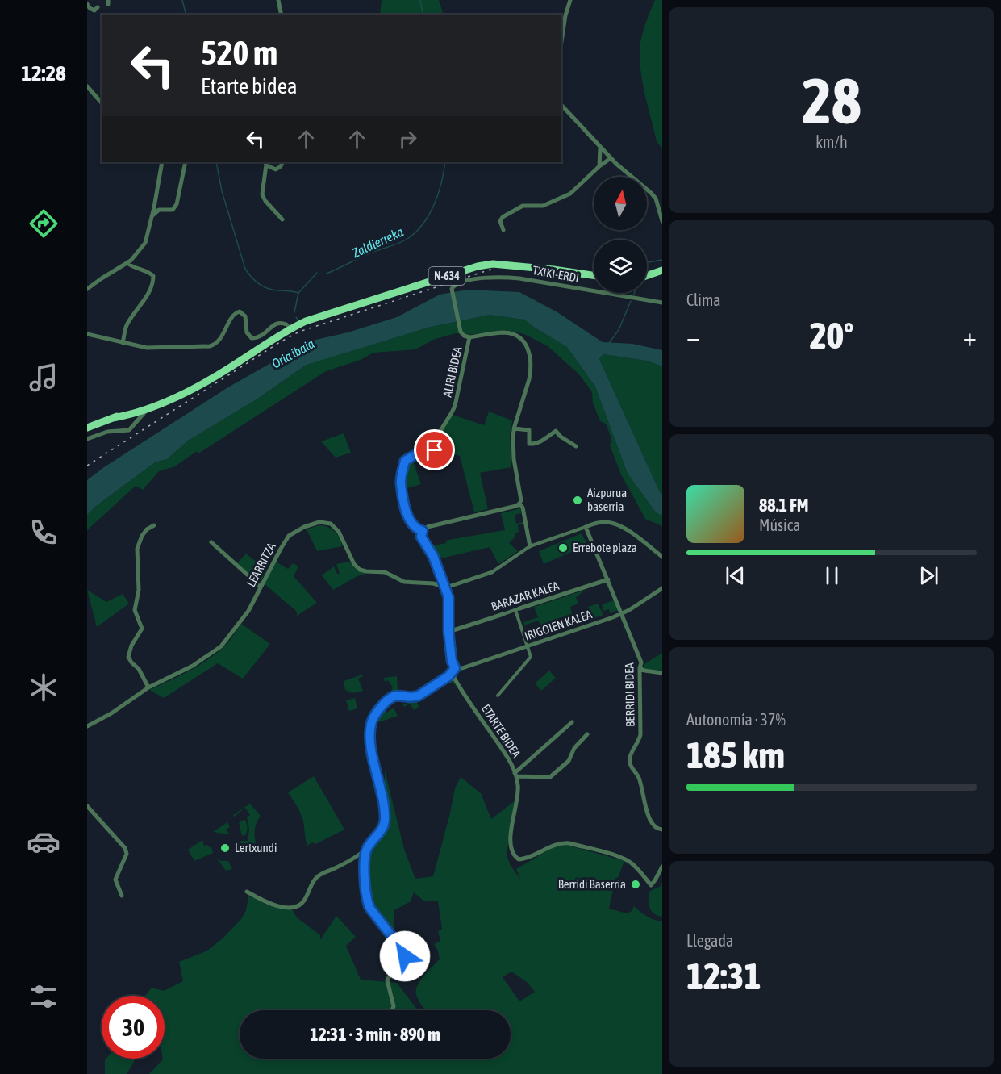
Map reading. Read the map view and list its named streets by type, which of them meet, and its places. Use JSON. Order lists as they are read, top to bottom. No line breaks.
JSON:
{"streets":{"highway":["N-634"],"street":["TXIKI-ERDI","ALIRI BIDEA","LEARRITZA","BARAZAR KALEA","IRIGOIEN KALEA","BERRIDI BIDEA","ETARTE BIDEA"]},"crossings":[["TXIKI-ERDI","ALIRI BIDEA"],["ALIRI BIDEA","ETARTE BIDEA"],["LEARRITZA","ETARTE BIDEA"],["BARAZAR KALEA","BERRIDI BIDEA"],["BARAZAR KALEA","ETARTE BIDEA"],["IRIGOIEN KALEA","BERRIDI BIDEA"],["IRIGOIEN KALEA","ETARTE BIDEA"]],"water":["Zaldierreka","Oria ibaia"],"places":["Aizpurua baserria","Errebote plaza","Lertxundi","Berridi Baserria"],"north":"top","page":{"tabs":"12:28","tile":[["28","km/h"],"Clima",["Autonomía · 37%","185 km"],["Llegada","12:31"]],"turn":["520 m","Etarte bidea"],"heat":["−","20°","+"],"song":["88.1 FM","Música"],"limit":"30","trip":"12:31 · 3 min · 890 m"}}
